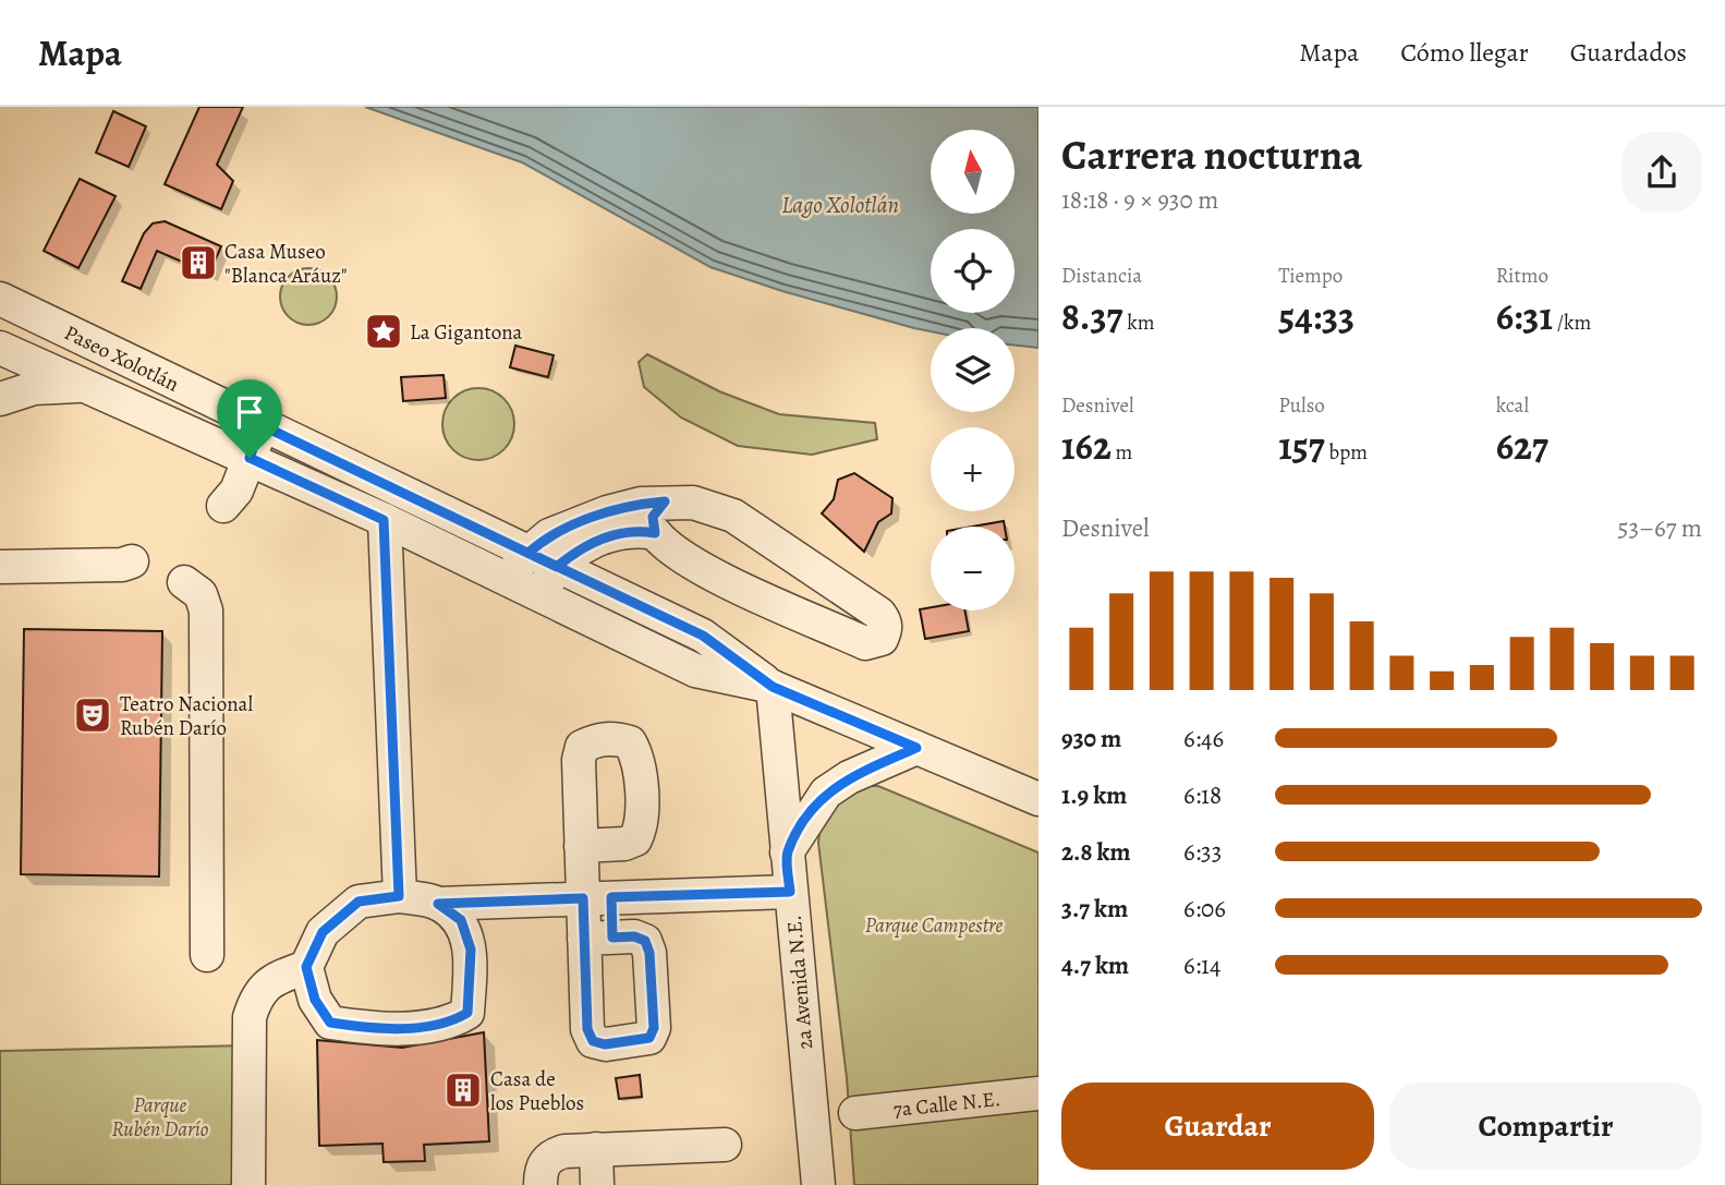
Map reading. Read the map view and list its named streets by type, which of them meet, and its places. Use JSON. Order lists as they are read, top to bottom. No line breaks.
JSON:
{"streets":{"street":["Paseo Xolotlán","2a Avenida N.E.","7a Calle N.E."]},"crossings":[["Paseo Xolotlán","2a Avenida N.E."]],"water":["Lago Xolotlán"],"parks":["Parque Campestre","Parque Rubén Darío"],"places":{"building":["Casa Museo \"Blanca Aráuz\"","Casa de los Pueblos"],"place":["La Gigantona"],"theatre":["Teatro Nacional Rubén Darío"]},"north":"top","page":{"header":"Mapa","nav":["Mapa","Cómo llegar","Guardados"],"heading":["Carrera nocturna","18:18 · 9 × 930 m"],"map_buttons":["+","−"],"stats":[["Distancia","8.37 km"],["Tiempo","54:33"],["Ritmo","6:31 /km"],["Desnivel","162 m"],["Pulso","157 bpm"],["kcal","627"]],"chart":["Desnivel","53–67 m"],"list":[{"name":"930 m","note":"6:46"},{"name":"1.9 km","note":"6:18"},{"name":"2.8 km","note":"6:33"},{"name":"3.7 km","note":"6:06"},{"name":"4.7 km","note":"6:14"}],"buttons":["Guardar","Compartir"]}}
